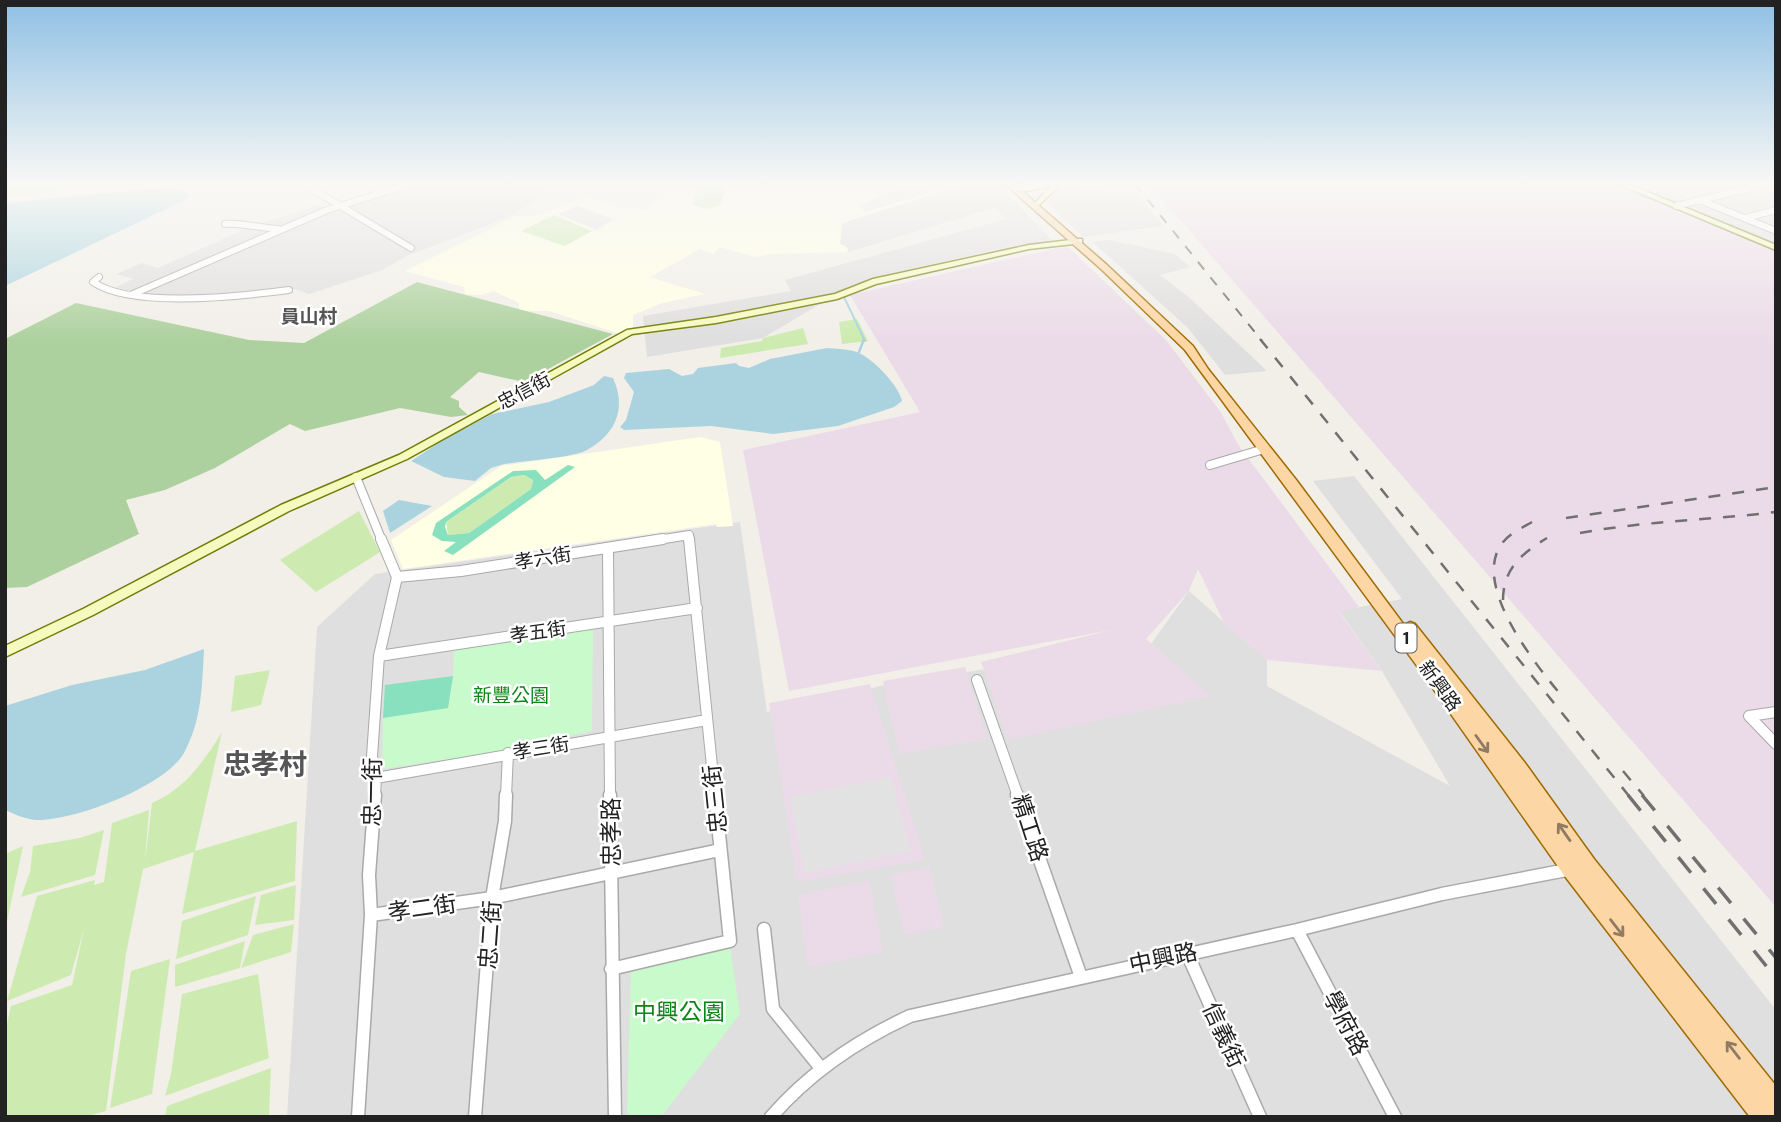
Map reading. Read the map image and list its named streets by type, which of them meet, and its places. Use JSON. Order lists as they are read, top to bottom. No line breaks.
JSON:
{"streets":{"main road":["1","新興路"],"street":["忠信街","孝六街","孝五街","孝三街","忠一街","忠三街","精工路","忠孝路","孝二街","忠二街","中興路","學府路","信義街"]},"crossings":[["忠信街","新興路"],["孝六街","忠一街"],["孝六街","忠三街"],["孝六街","忠孝路"],["孝五街","忠一街"],["孝五街","忠三街"],["孝五街","忠孝路"],["新興路","中興路"],["孝三街","忠一街"],["孝三街","忠三街"],["孝三街","忠孝路"],["孝三街","忠二街"],["忠一街","孝二街"],["忠三街","忠孝路"],["忠三街","孝二街"],["精工路","中興路"],["忠孝路","孝二街"],["孝二街","忠二街"],["中興路","學府路"],["中興路","信義街"]],"districts":["員山村","忠孝村"],"parks":["新豐公園","中興公園"]}
